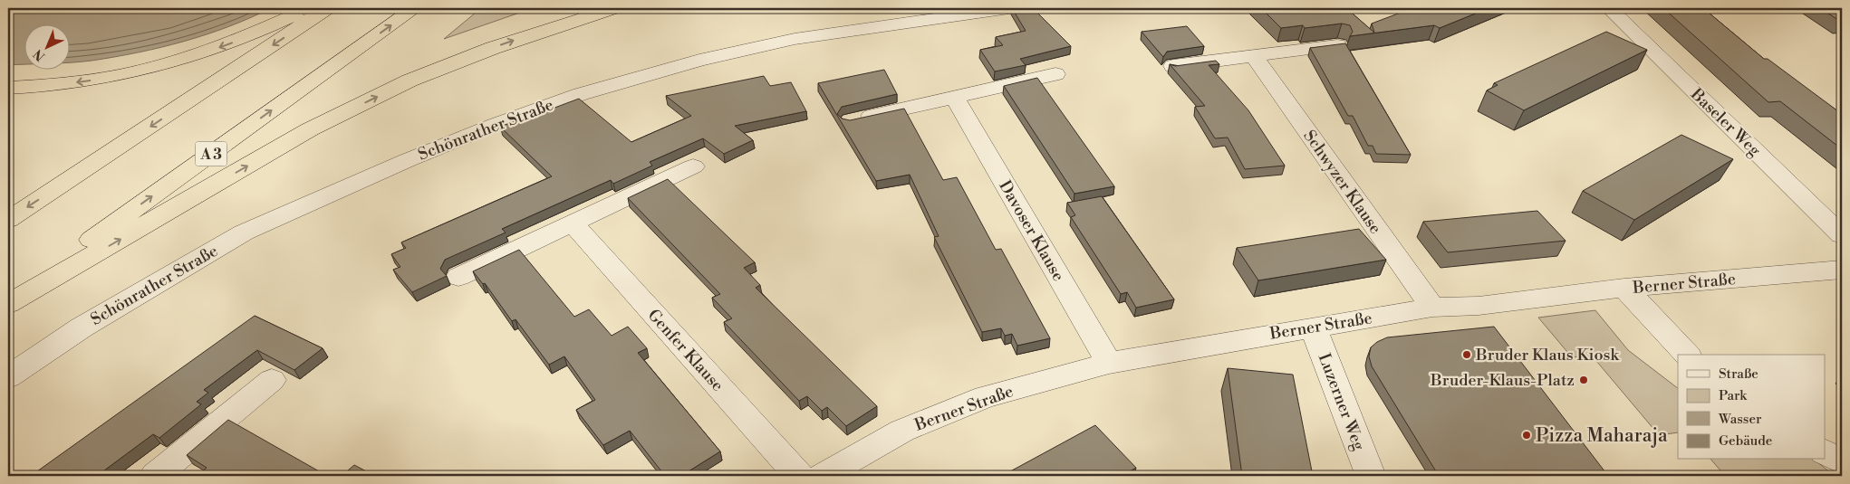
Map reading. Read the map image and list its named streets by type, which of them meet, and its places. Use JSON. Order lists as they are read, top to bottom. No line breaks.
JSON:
{"streets":{"highway":["A 3"],"street":["Baseler Weg","Schönrather Straße","Schwyzer Klause","Davoser Klause","Berner Straße","Genfer Klause","Luzerner Weg"]},"crossings":[["Schwyzer Klause","Berner Straße"],["Davoser Klause","Berner Straße"],["Berner Straße","Luzerner Weg"]],"places":["Bruder Klaus Kiosk","Bruder-Klaus-Platz","Pizza Maharaja"],"legend":["Straße","Park","Wasser","Gebäude"],"north":"bottom left"}
